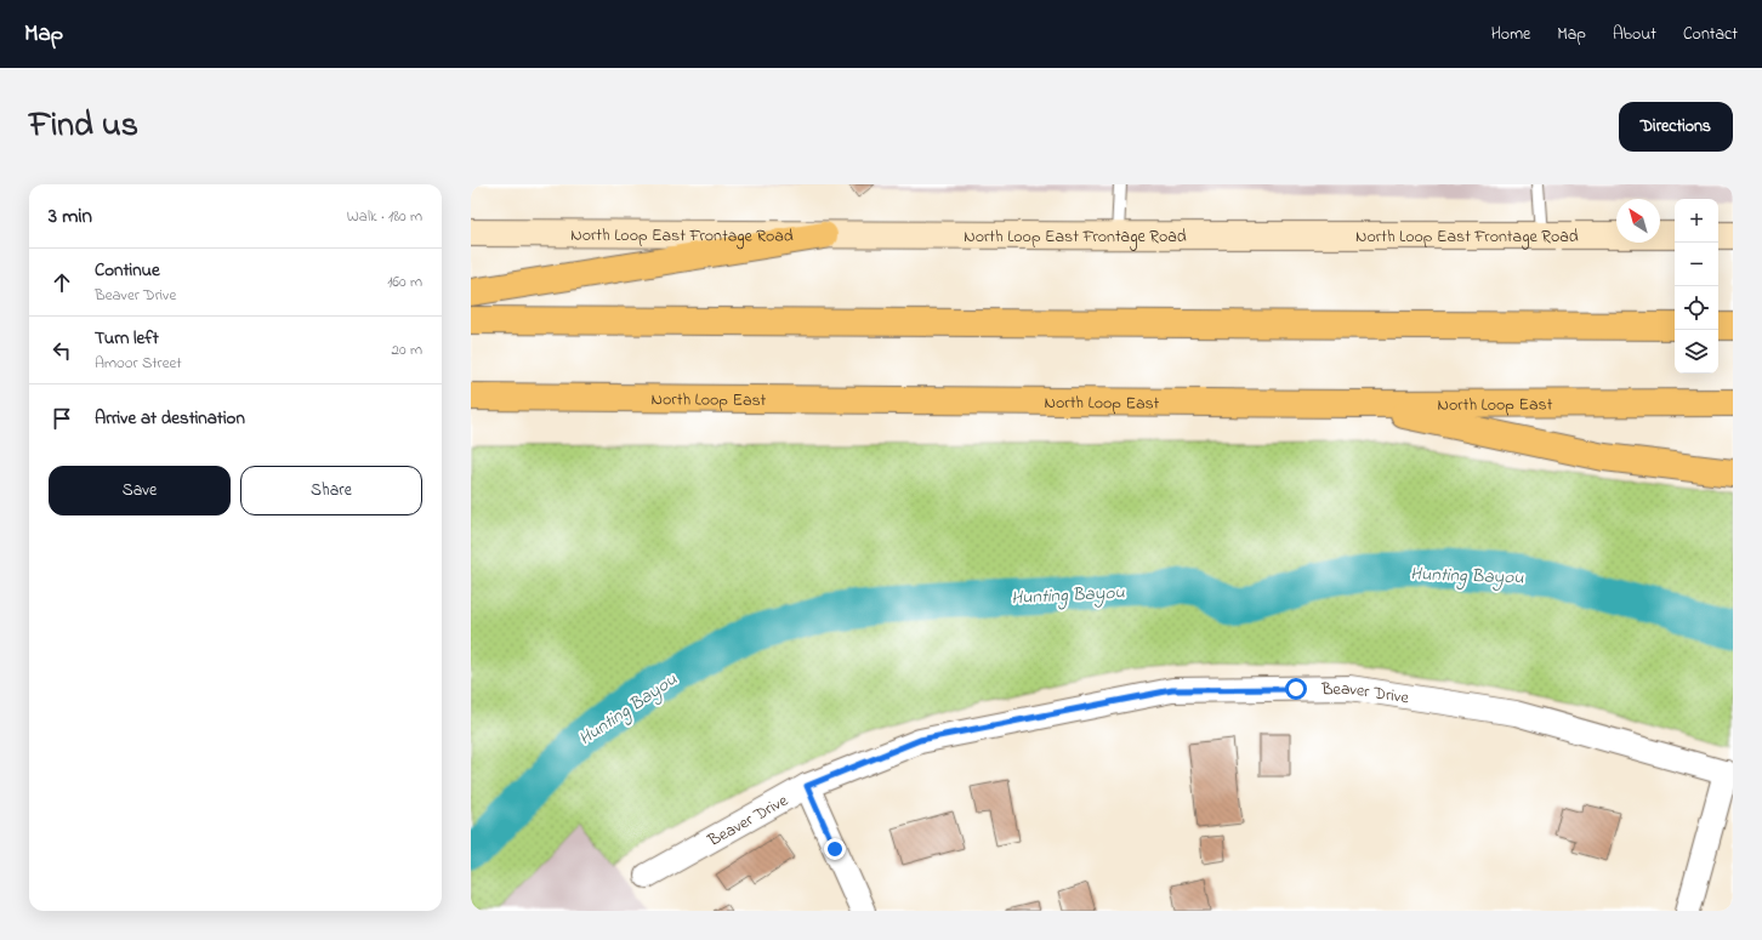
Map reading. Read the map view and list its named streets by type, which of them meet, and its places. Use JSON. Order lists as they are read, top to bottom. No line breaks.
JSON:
{"streets":{"highway":["North Loop East"],"main road":["North Loop East Frontage Road"],"street":["Beaver Drive"]},"water":["Hunting Bayou"],"north":"top left","page":{"header":"Map","nav":["Home","Map","About","Contact"],"title":"Find us","buttons":["Directions",["Save","Share"]],"heading":["3 min","Walk · 180 m"],"map_buttons":["+","−"],"list":[["Continue","Beaver Drive","160 m"],["Turn left","Amoor Street","20 m"],"Arrive at destination"]}}
